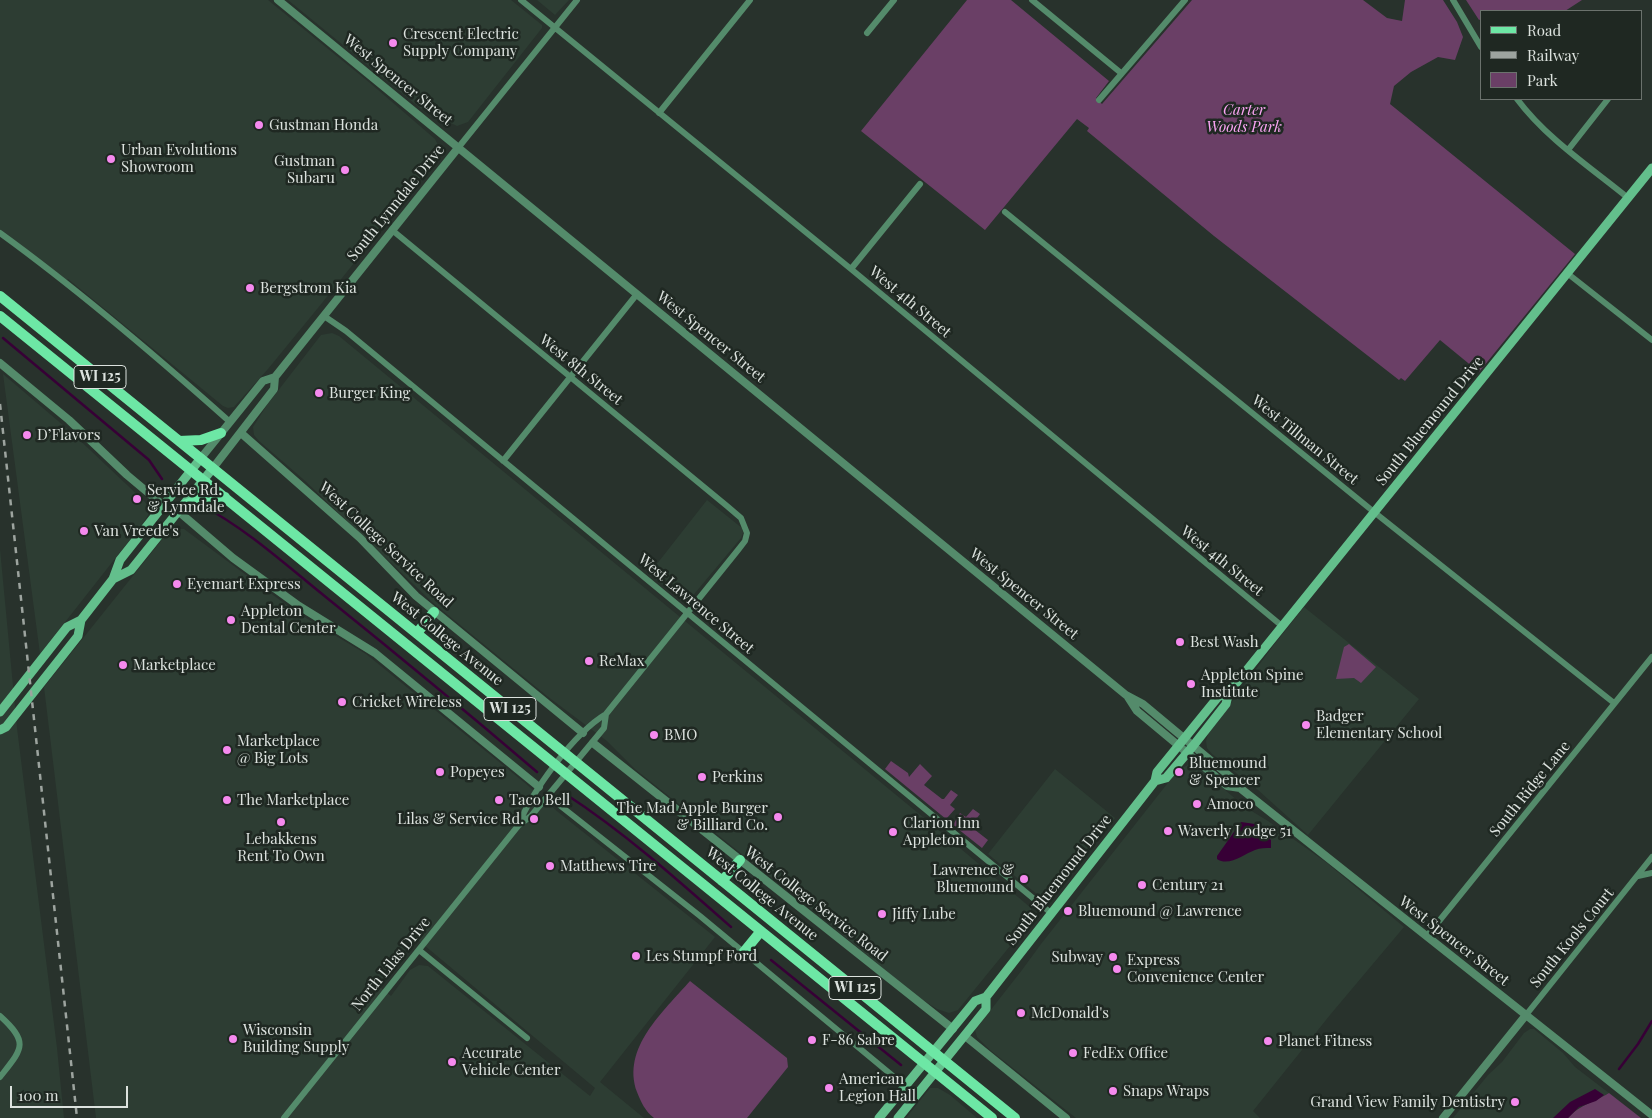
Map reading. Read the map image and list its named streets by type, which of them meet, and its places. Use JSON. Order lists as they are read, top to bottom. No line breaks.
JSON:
{"streets":{"main road":["WI 125","South Bluemound Drive","West College Avenue"],"street":["West Spencer Street","South Lynndale Drive","West 4th Street","West 8th Street","West Tillman Street","West College Service Road","West Lawrence Street","South Ridge Lane","South Kools Court","North Lilas Drive"]},"crossings":[["West Spencer Street","South Lynndale Drive"],["West Spencer Street","South Bluemound Drive"],["West Spencer Street","South Ridge Lane"],["West Spencer Street","South Kools Court"],["South Lynndale Drive","West 4th Street"],["South Lynndale Drive","West 8th Street"],["South Lynndale Drive","West College Service Road"],["South Lynndale Drive","West Lawrence Street"],["South Lynndale Drive","West College Avenue"],["West 4th Street","South Bluemound Drive"],["West 8th Street","West Lawrence Street"],["South Bluemound Drive","West Tillman Street"],["South Bluemound Drive","West College Service Road"],["South Bluemound Drive","West Lawrence Street"],["South Bluemound Drive","West College Avenue"],["West Tillman Street","South Ridge Lane"],["West College Service Road","North Lilas Drive"],["West College Avenue","North Lilas Drive"]],"parks":["Carter Woods Park"],"places":["Crescent Electric Supply Company","Gustman Honda","Urban Evolutions Showroom","Gustman Subaru","Bergstrom Kia","Burger King","D’Flavors","Service Rd. & Lynndale","Van Vreede's","Eyemart Express","Appleton Dental Center","Best Wash","ReMax","Marketplace","Appleton Spine Institute","Cricket Wireless","Badger Elementary School","BMO","Marketplace @ Big Lots","Popeyes","Bluemound & Spencer","Perkins","The Marketplace","Taco Bell","Amoco","The Mad Apple Burger & Billiard Co.","Lilas & Service Rd.","Lebakkens Rent To Own","Waverly Lodge 51","Clarion Inn Appleton","Matthews Tire","Lawrence & Bluemound","Century 21","Bluemound @ Lawrence","Jiffy Lube","Les Stumpf Ford","Subway","Express Convenience Center","McDonald's","Wisconsin Building Supply","F-86 Sabre","Planet Fitness","FedEx Office","Accurate Vehicle Center","American Legion Hall","Snaps Wraps","Grand View Family Dentistry"],"legend":["Road","Railway","Park"],"scale_bar":"100 m"}
